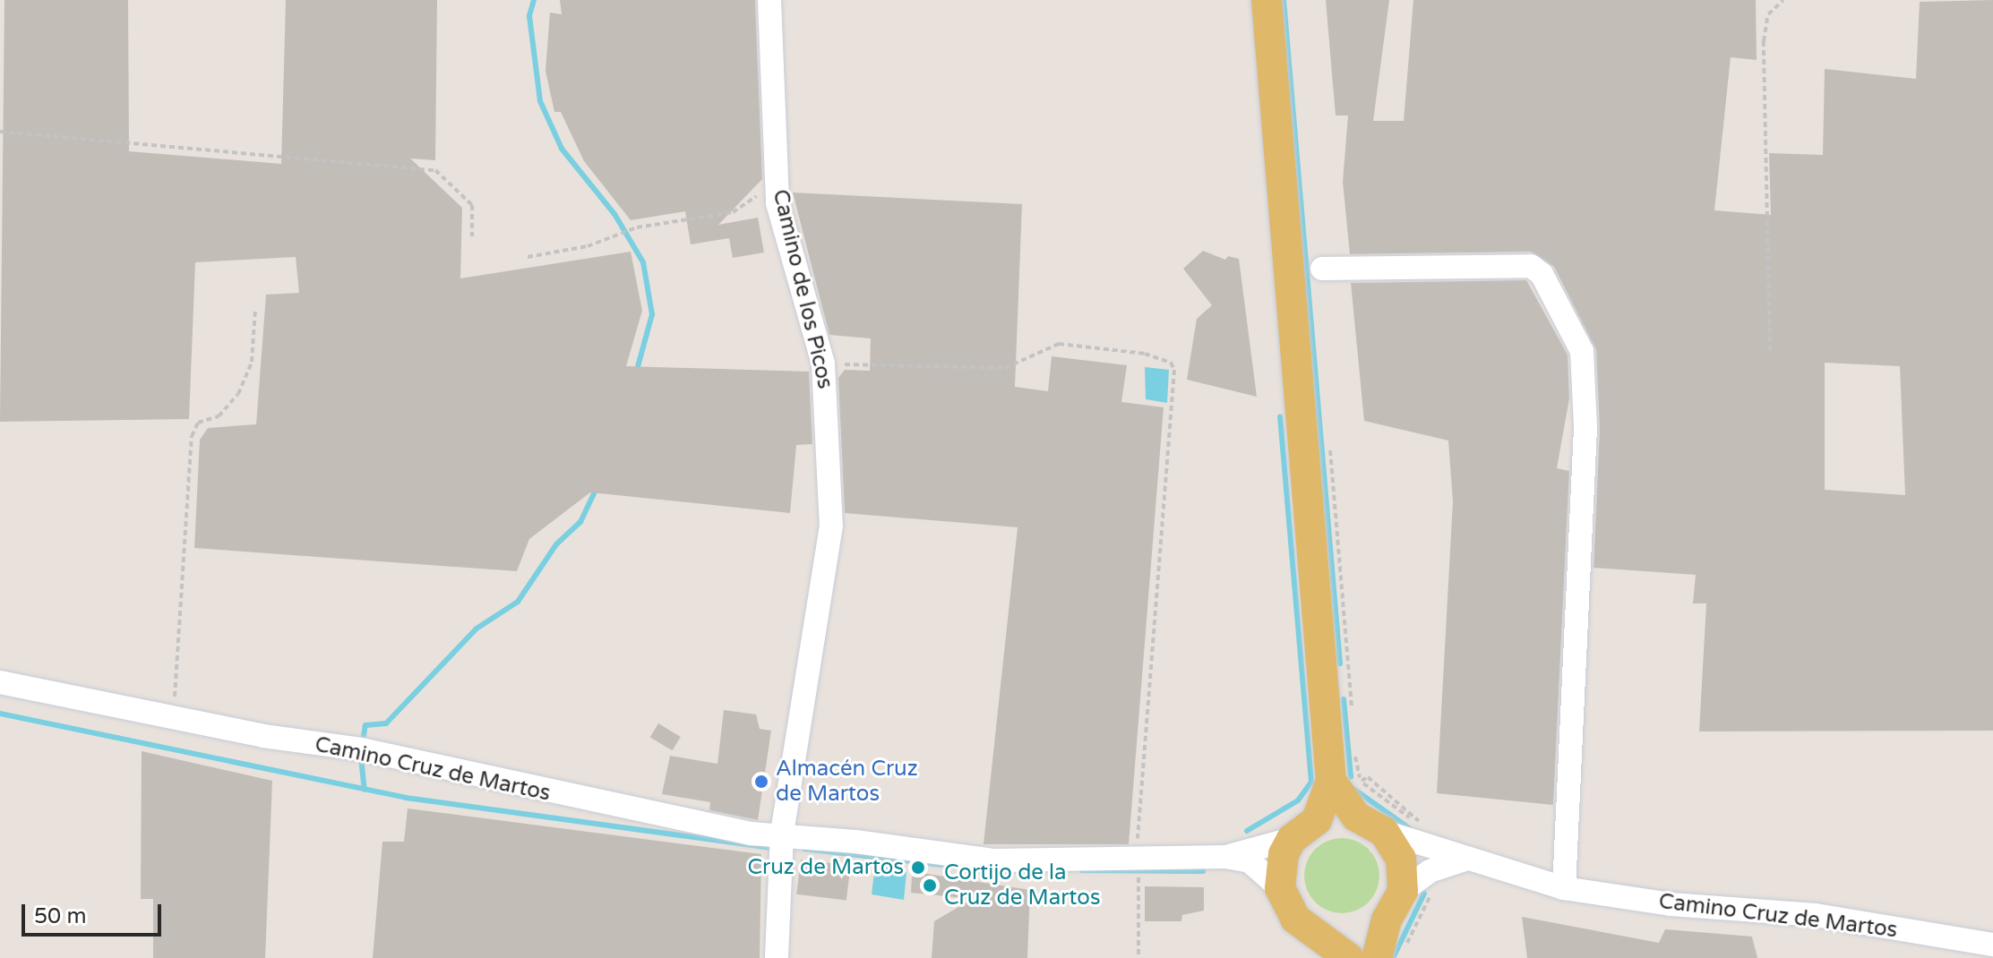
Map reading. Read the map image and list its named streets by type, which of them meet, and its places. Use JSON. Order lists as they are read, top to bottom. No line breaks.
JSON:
{"streets":{"street":["Camino de los Picos","Camino Cruz de Martos"]},"crossings":[["Camino de los Picos","Camino Cruz de Martos"]],"places":["Almacén Cruz de Martos","Cruz de Martos","Cortijo de la Cruz de Martos"],"scale_bar":"50 m"}
